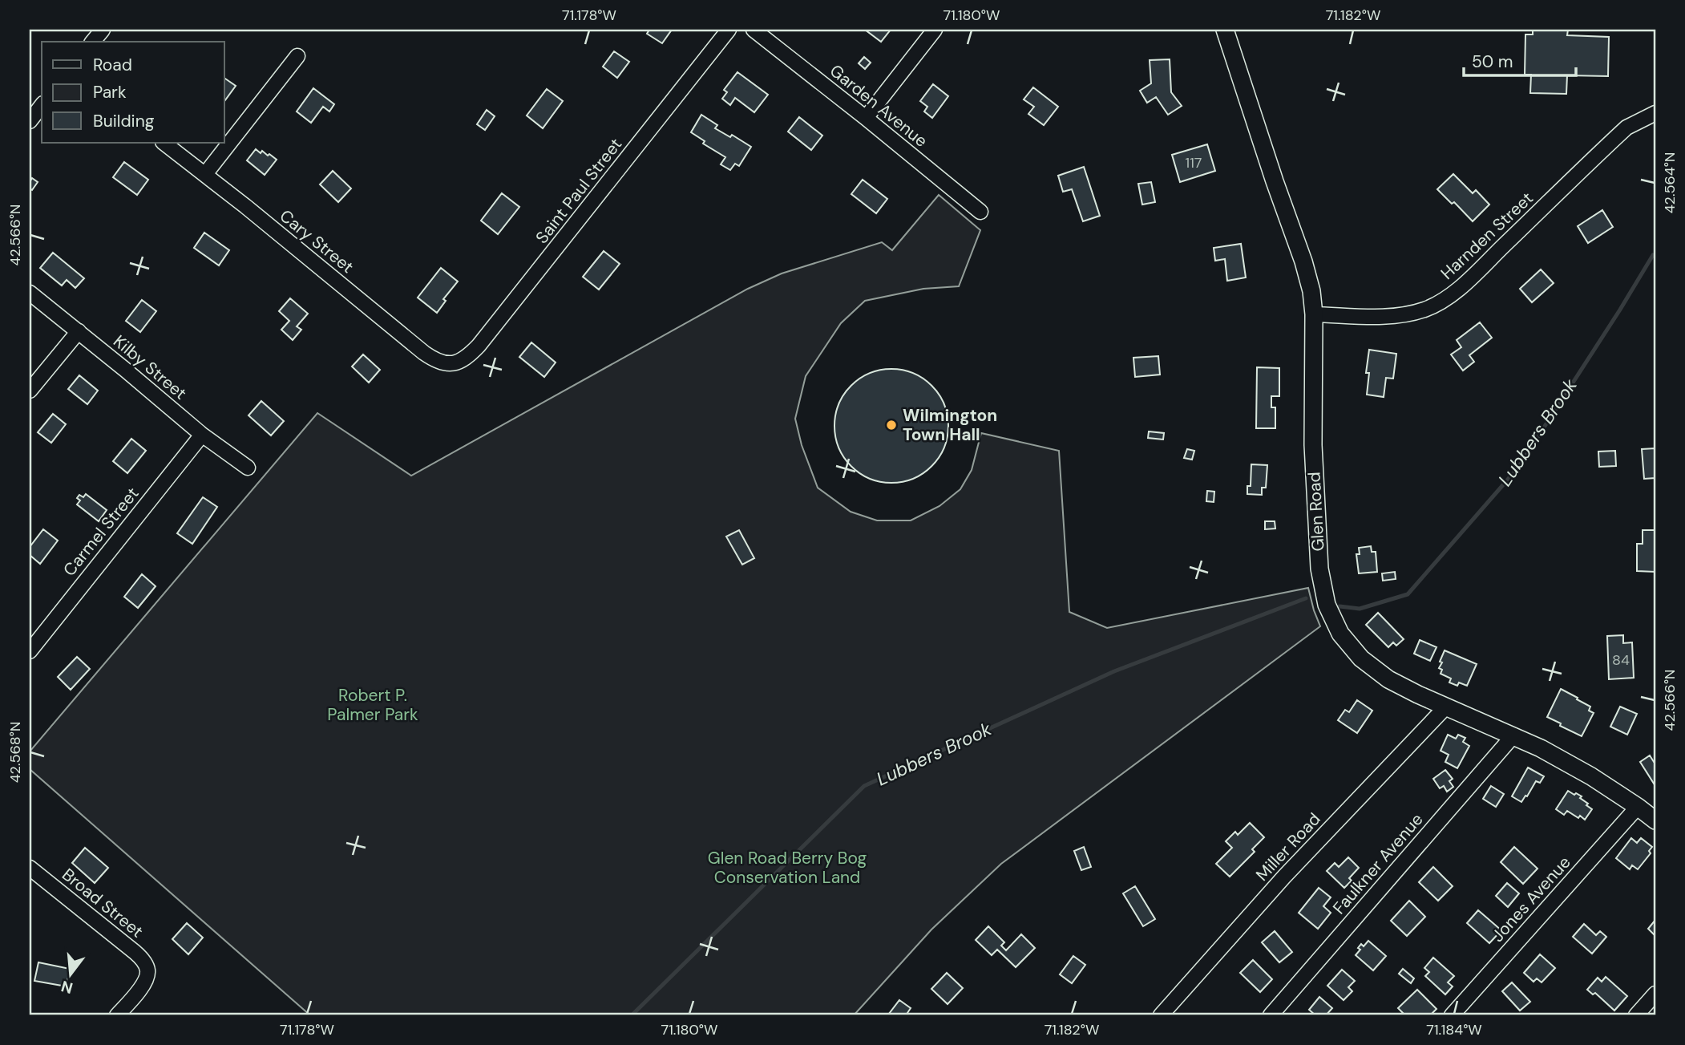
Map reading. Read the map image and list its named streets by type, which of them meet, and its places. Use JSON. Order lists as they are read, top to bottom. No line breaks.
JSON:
{"streets":{"street":["Garden Avenue","Saint Paul Street","Harnden Street","Cary Street","Kilby Street","Glen Road","Carmel Street","Miller Road","Faulkner Avenue","Jones Avenue","Broad Street"]},"crossings":[["Saint Paul Street","Cary Street"],["Harnden Street","Glen Road"],["Kilby Street","Carmel Street"],["Glen Road","Miller Road"],["Glen Road","Faulkner Avenue"],["Glen Road","Jones Avenue"]],"water":["Lubbers Brook"],"parks":["Robert P. Palmer Park","Glen Road Berry Bog Conservation Land"],"places":["Wilmington Town Hall"],"house_numbers":["117","84"],"legend":["Road","Park","Building"],"scale_bar":"50 m","north":"bottom","coordinates":["71.178°W","71.180°W","71.182°W","42.564°N","42.566°N","42.568°N","71.184°W"]}
